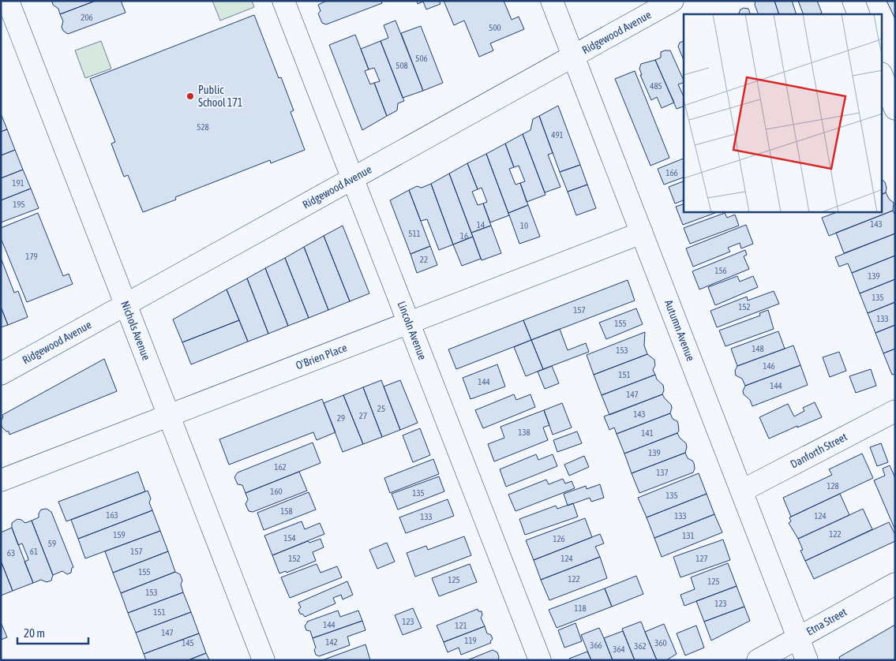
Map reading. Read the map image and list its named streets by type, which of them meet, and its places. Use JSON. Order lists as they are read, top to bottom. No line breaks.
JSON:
{"streets":{"street":["Ridgewood Avenue","Nichols Avenue","Lincoln Avenue","Autumn Avenue","O'Brien Place","Danforth Street","Etna Street"]},"crossings":[["Ridgewood Avenue","Nichols Avenue"],["Ridgewood Avenue","Lincoln Avenue"],["Ridgewood Avenue","Autumn Avenue"],["Nichols Avenue","O'Brien Place"],["Lincoln Avenue","O'Brien Place"],["Autumn Avenue","O'Brien Place"],["Autumn Avenue","Danforth Street"],["Autumn Avenue","Etna Street"]],"places":["Public School 171"],"house_numbers":["206","500","506","508","485","528","491","166","191","195","143","14","10","511","16","179","22","156","139","135","152","157","133","155","148","153","146","151","144","144","147","25","143","27","29","138","141","139","162","137","128","160","135","135","158","163","133","124","133","122","159","131","154","126","59","61","157","63","152","124","127","155","122","125","125","153","123","118","151","123","144","121","147","119","142","145","360","366","362","364"],"scale_bar":"20 m"}
